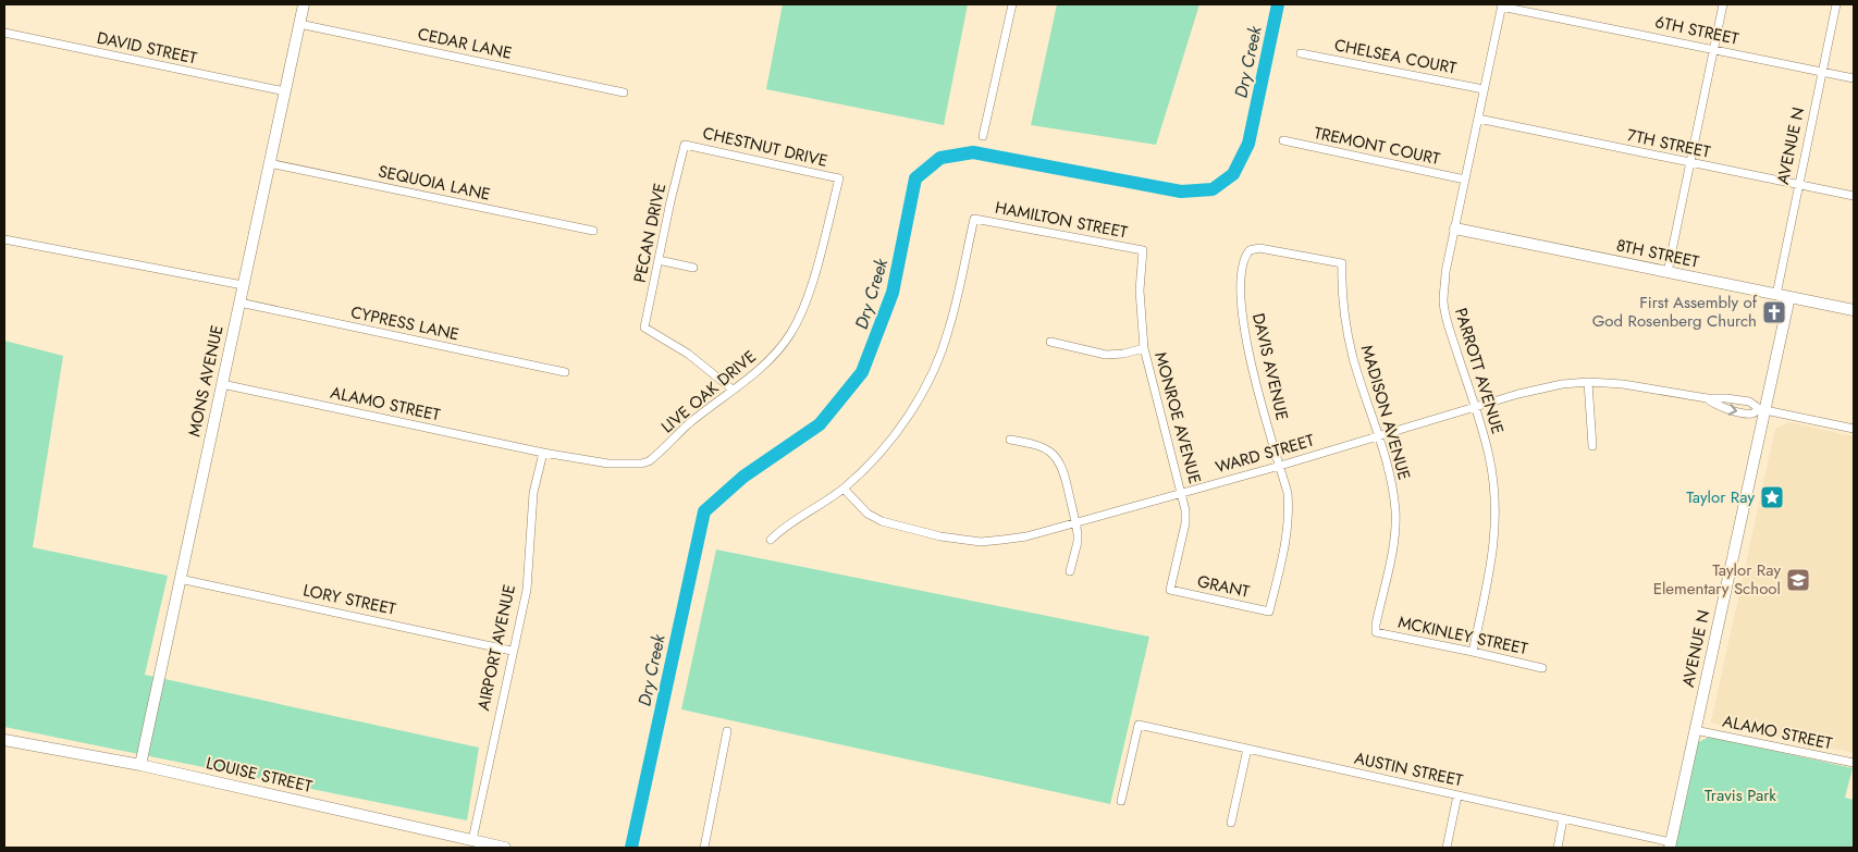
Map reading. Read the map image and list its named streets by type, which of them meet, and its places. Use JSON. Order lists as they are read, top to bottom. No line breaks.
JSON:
{"streets":{"street":["6TH STREET","CEDAR LANE","DAVID STREET","CHELSEA COURT","7TH STREET","TREMONT COURT","AVENUE N","CHESTNUT DRIVE","SEQUOIA LANE","HAMILTON STREET","PECAN DRIVE","8TH STREET","CYPRESS LANE","DAVIS AVENUE","PARROTT AVENUE","MONS AVENUE","LIVE OAK DRIVE","ALAMO STREET","MADISON AVENUE","MONROE AVENUE","WARD STREET","GRANT","LORY STREET","MCKINLEY STREET","AIRPORT AVENUE","AUSTIN STREET","LOUISE STREET"]},"crossings":[["6TH STREET","AVENUE N"],["6TH STREET","PARROTT AVENUE"],["CEDAR LANE","MONS AVENUE"],["DAVID STREET","MONS AVENUE"],["CHELSEA COURT","PARROTT AVENUE"],["7TH STREET","AVENUE N"],["7TH STREET","PARROTT AVENUE"],["TREMONT COURT","PARROTT AVENUE"],["AVENUE N","8TH STREET"],["AVENUE N","ALAMO STREET"],["AVENUE N","WARD STREET"],["AVENUE N","AUSTIN STREET"],["CHESTNUT DRIVE","PECAN DRIVE"],["CHESTNUT DRIVE","LIVE OAK DRIVE"],["SEQUOIA LANE","MONS AVENUE"],["HAMILTON STREET","MONROE AVENUE"],["HAMILTON STREET","WARD STREET"],["PECAN DRIVE","LIVE OAK DRIVE"],["8TH STREET","PARROTT AVENUE"],["CYPRESS LANE","MONS AVENUE"],["DAVIS AVENUE","MADISON AVENUE"],["DAVIS AVENUE","WARD STREET"],["DAVIS AVENUE","GRANT"],["PARROTT AVENUE","WARD STREET"],["PARROTT AVENUE","MCKINLEY STREET"],["MONS AVENUE","ALAMO STREET"],["MONS AVENUE","LORY STREET"],["MONS AVENUE","LOUISE STREET"],["LIVE OAK DRIVE","ALAMO STREET"],["LIVE OAK DRIVE","AIRPORT AVENUE"],["ALAMO STREET","AIRPORT AVENUE"],["MADISON AVENUE","WARD STREET"],["MADISON AVENUE","MCKINLEY STREET"],["MONROE AVENUE","WARD STREET"],["MONROE AVENUE","GRANT"],["LORY STREET","AIRPORT AVENUE"],["AIRPORT AVENUE","LOUISE STREET"]],"water":["Dry Creek"],"parks":["Travis Park"],"places":{"church":["First Assembly of God Rosenberg Church"],"place":["Taylor Ray"],"school or university":["Taylor Ray Elementary School"]}}
